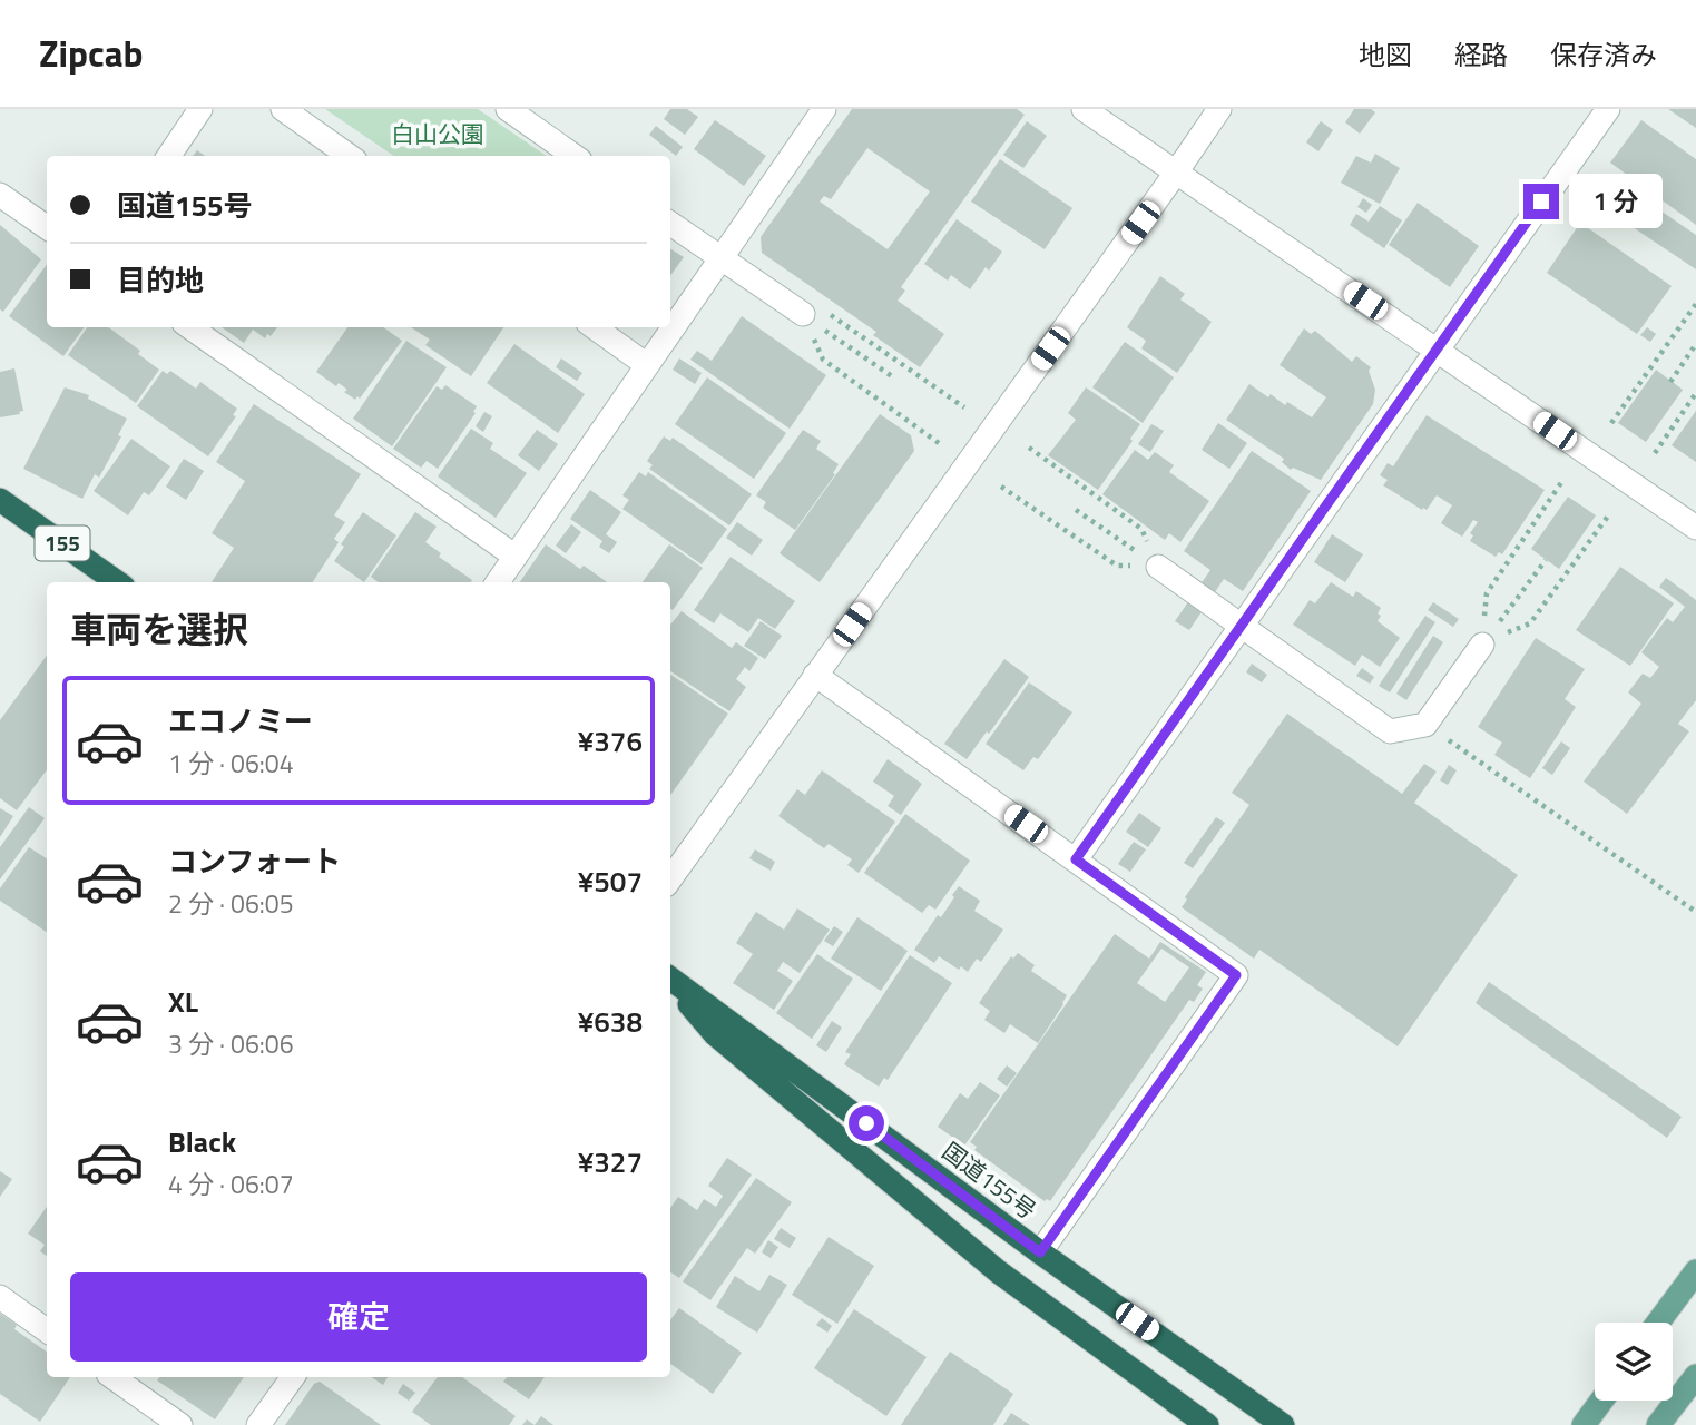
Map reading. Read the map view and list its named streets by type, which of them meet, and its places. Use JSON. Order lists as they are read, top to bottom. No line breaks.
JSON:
{"streets":{"highway":["155","国道155号"]},"parks":["白山公園"],"page":{"header":"Zipcab","nav":["地図","経路","保存済み"],"banner":["国道155号","目的地"],"bubble":"1 分","heading":"車両を選択","list":[{"name":"エコノミー","note":"1 分 · 06:04","value":"¥376"},{"name":"コンフォート","note":"2 分 · 06:05","value":"¥507"},{"name":"XL","note":"3 分 · 06:06","value":"¥638"},{"name":"Black","note":"4 分 · 06:07","value":"¥327"}],"buttons":"確定"}}
